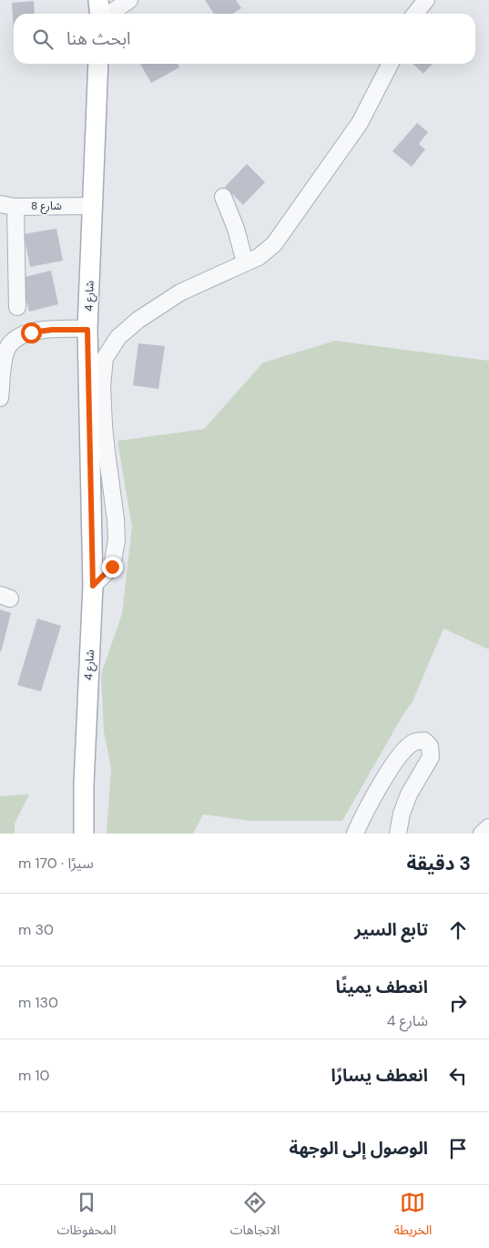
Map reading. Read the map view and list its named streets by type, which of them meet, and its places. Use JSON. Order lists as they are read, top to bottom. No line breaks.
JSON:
{"streets":{"main road":["شارع 4"],"street":["شارع 8"]},"crossings":[["شارع 8","شارع 4"]],"page":{"search":"ابحث هنا","heading":["3 دقيقة","سيرًا · 170 m"],"list":[["تابع السير","30 m"],["انعطف يمينًا","شارع 4","130 m"],["انعطف يسارًا","10 m"],"الوصول إلى الوجهة"],"nav":["الخريطة","الاتجاهات","المحفوظات"]}}
